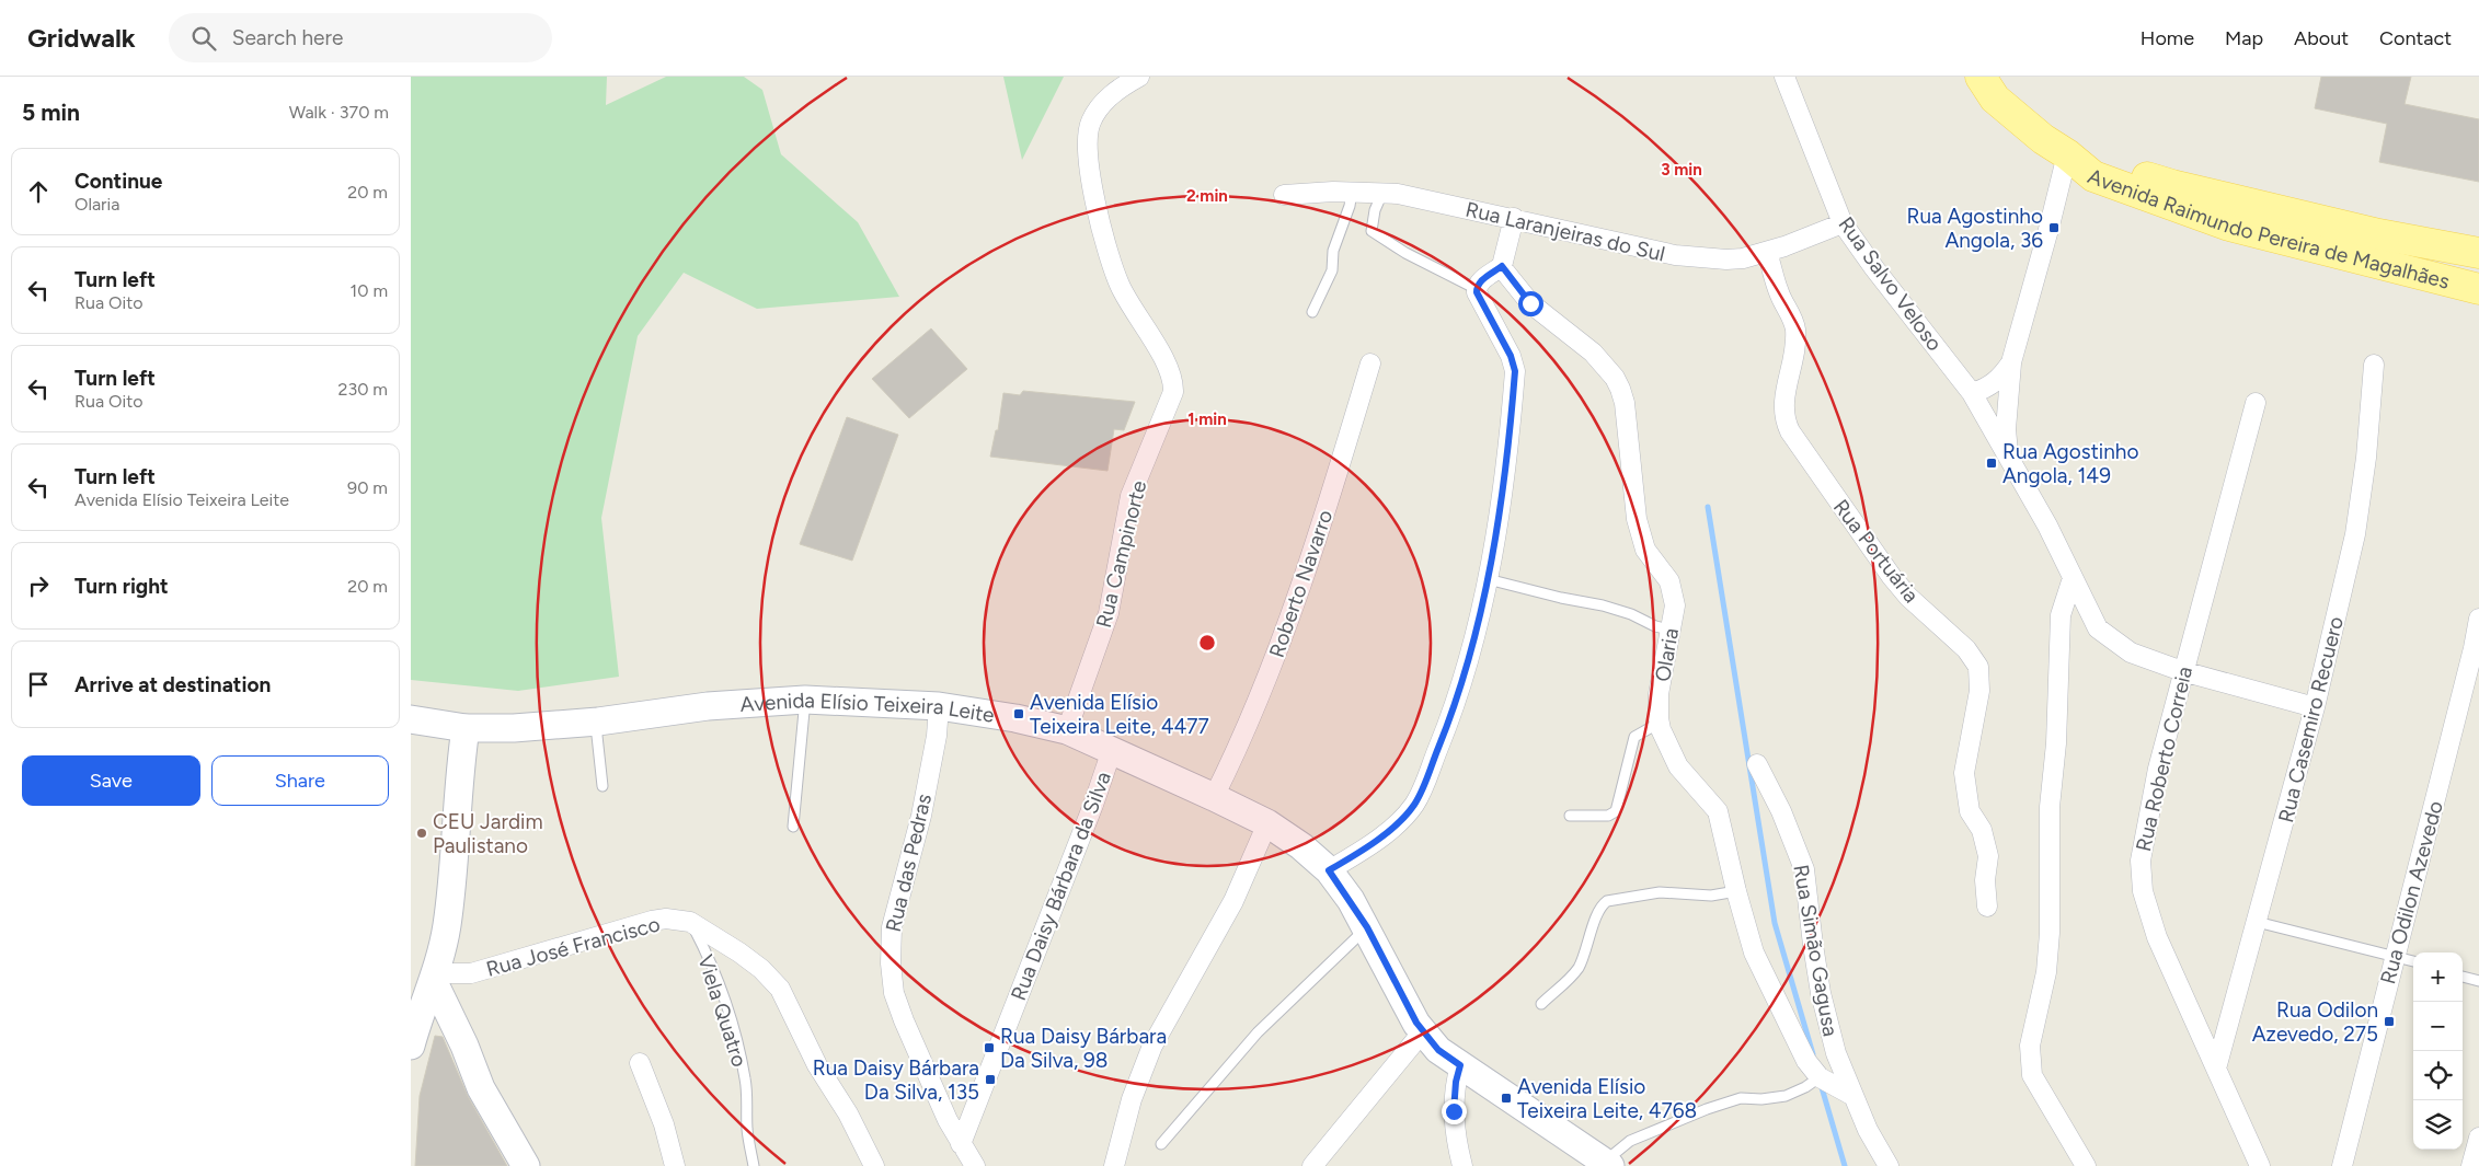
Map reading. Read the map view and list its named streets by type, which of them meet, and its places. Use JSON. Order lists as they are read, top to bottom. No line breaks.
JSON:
{"streets":{"main road":["Avenida Raimundo Pereira de Magalhães","Avenida Elísio Teixeira Leite"],"street":["Rua Laranjeiras do Sul","Rua Salvo Veloso","Rua Portuária","Rua Campinorte","Roberto Navarro","Olaria","Rua Casemiro Recuero","Rua Roberto Correia","Rua das Pedras","Rua Daisy Bárbara da Silva","Rua Odilon Azevedo","Rua José Francisco","Rua Simão Gagusa"],"lane":["Viela Quatro"]},"crossings":[["Rua Laranjeiras do Sul","Rua Salvo Veloso"],["Rua Laranjeiras do Sul","Rua Portuária"],["Rua Salvo Veloso","Rua Casemiro Recuero"],["Rua Salvo Veloso","Rua Roberto Correia"],["Rua Campinorte","Avenida Elísio Teixeira Leite"],["Roberto Navarro","Avenida Elísio Teixeira Leite"],["Olaria","Rua Simão Gagusa"],["Avenida Elísio Teixeira Leite","Rua das Pedras"],["Avenida Elísio Teixeira Leite","Rua Daisy Bárbara da Silva"],["Rua Casemiro Recuero","Rua Roberto Correia"],["Rua das Pedras","Rua Daisy Bárbara da Silva"],["Rua José Francisco","Viela Quatro"]],"places":{"transit":["Rua Agostinho Angola, 36","Rua Agostinho Angola, 149","Avenida Elísio Teixeira Leite, 4477","Rua Odilon Azevedo, 275","Rua Daisy Bárbara Da Silva, 98","Rua Daisy Bárbara Da Silva, 135","Avenida Elísio Teixeira Leite, 4768"],"other":["CEU Jardim Paulistano"]},"page":{"header":"Gridwalk","search":"Search here","nav":["Home","Map","About","Contact"],"heading":["5 min","Walk · 370 m"],"list":[["Continue","Olaria","20 m"],["Turn left","Rua Oito","10 m"],["Turn left","Rua Oito","230 m"],["Turn left","Avenida Elísio Teixeira Leite","90 m"],["Turn right","20 m"],"Arrive at destination"],"buttons":["Save","Share"],"map_buttons":["+","−"]},"rings":["3 min","2 min","1 min"]}
